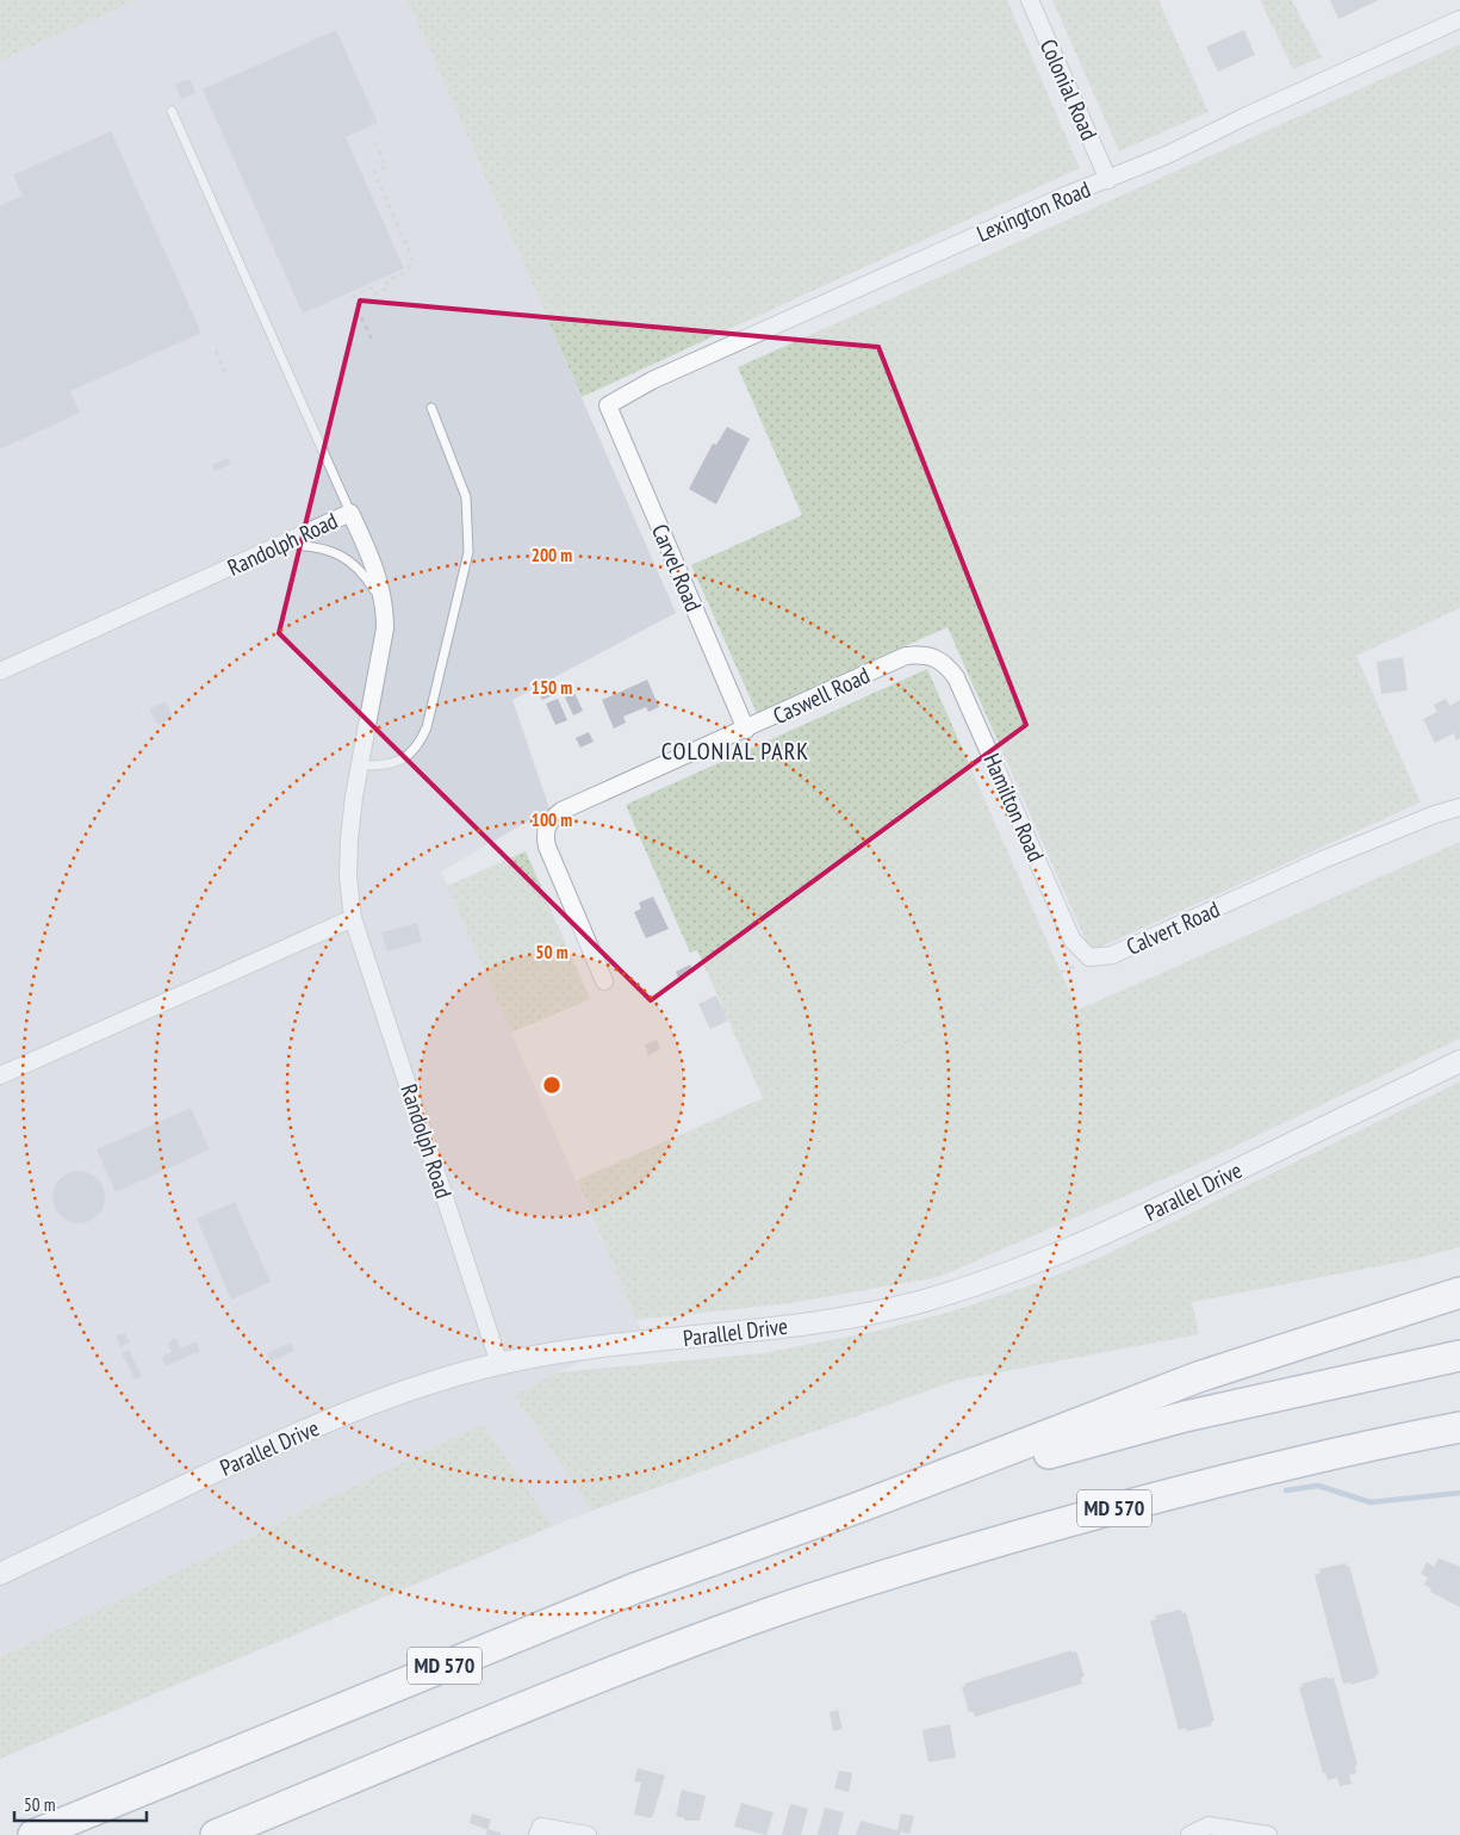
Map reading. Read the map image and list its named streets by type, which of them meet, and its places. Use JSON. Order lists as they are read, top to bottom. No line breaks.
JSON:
{"streets":{"highway":["MD 570"],"street":["Colonial Road","Lexington Road","Randolph Road","Carvel Road","Caswell Road","Hamilton Road","Calvert Road","Parallel Drive"]},"crossings":[["Colonial Road","Lexington Road"],["Lexington Road","Carvel Road"],["Randolph Road","Parallel Drive"],["Carvel Road","Caswell Road"],["Caswell Road","Hamilton Road"],["Hamilton Road","Calvert Road"]],"districts":["COLONIAL PARK"],"scale_bar":"50 m","rings":["200 m","150 m","100 m","50 m"]}
